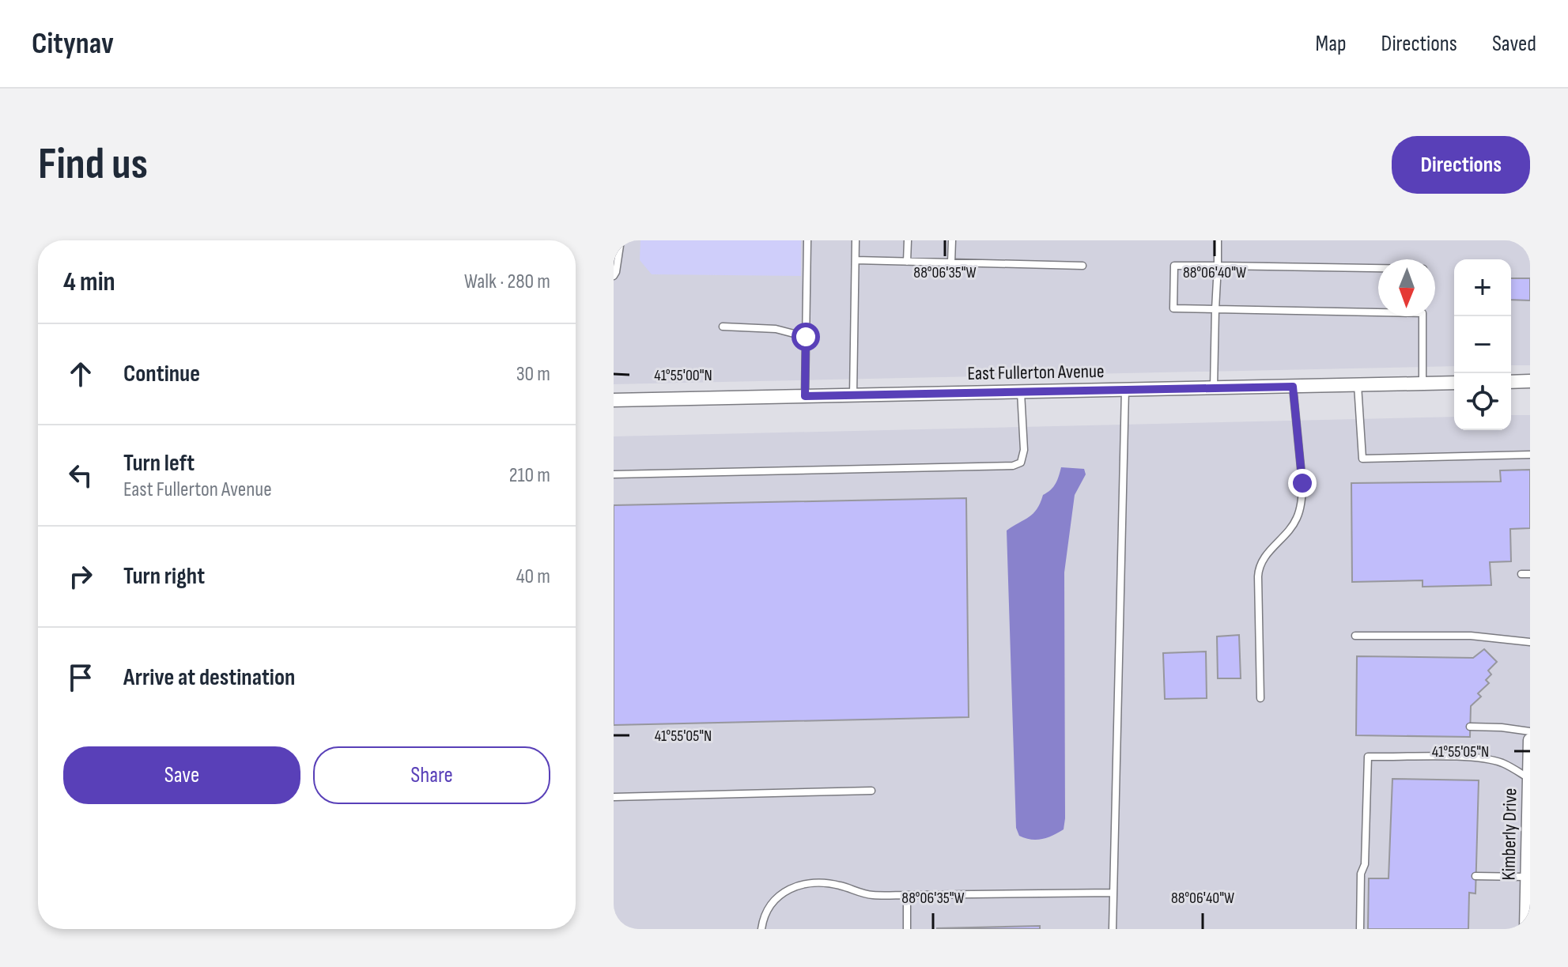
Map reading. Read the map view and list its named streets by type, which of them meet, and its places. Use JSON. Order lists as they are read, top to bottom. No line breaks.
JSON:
{"streets":{"street":["East Fullerton Avenue","Kimberly Drive"]},"north":"bottom","page":{"header":"Citynav","nav":["Map","Directions","Saved"],"buttons":["Directions",["Save","Share"]],"title":"Find us","heading":["4 min","Walk · 280 m"],"map_buttons":["+","−"],"list":[["Continue","30 m"],["Turn left","East Fullerton Avenue","210 m"],["Turn right","40 m"],"Arrive at destination"]},"coordinates":["88°06'35\"W","88°06'40\"W","41°55'00\"N","41°55'05\"N"]}
